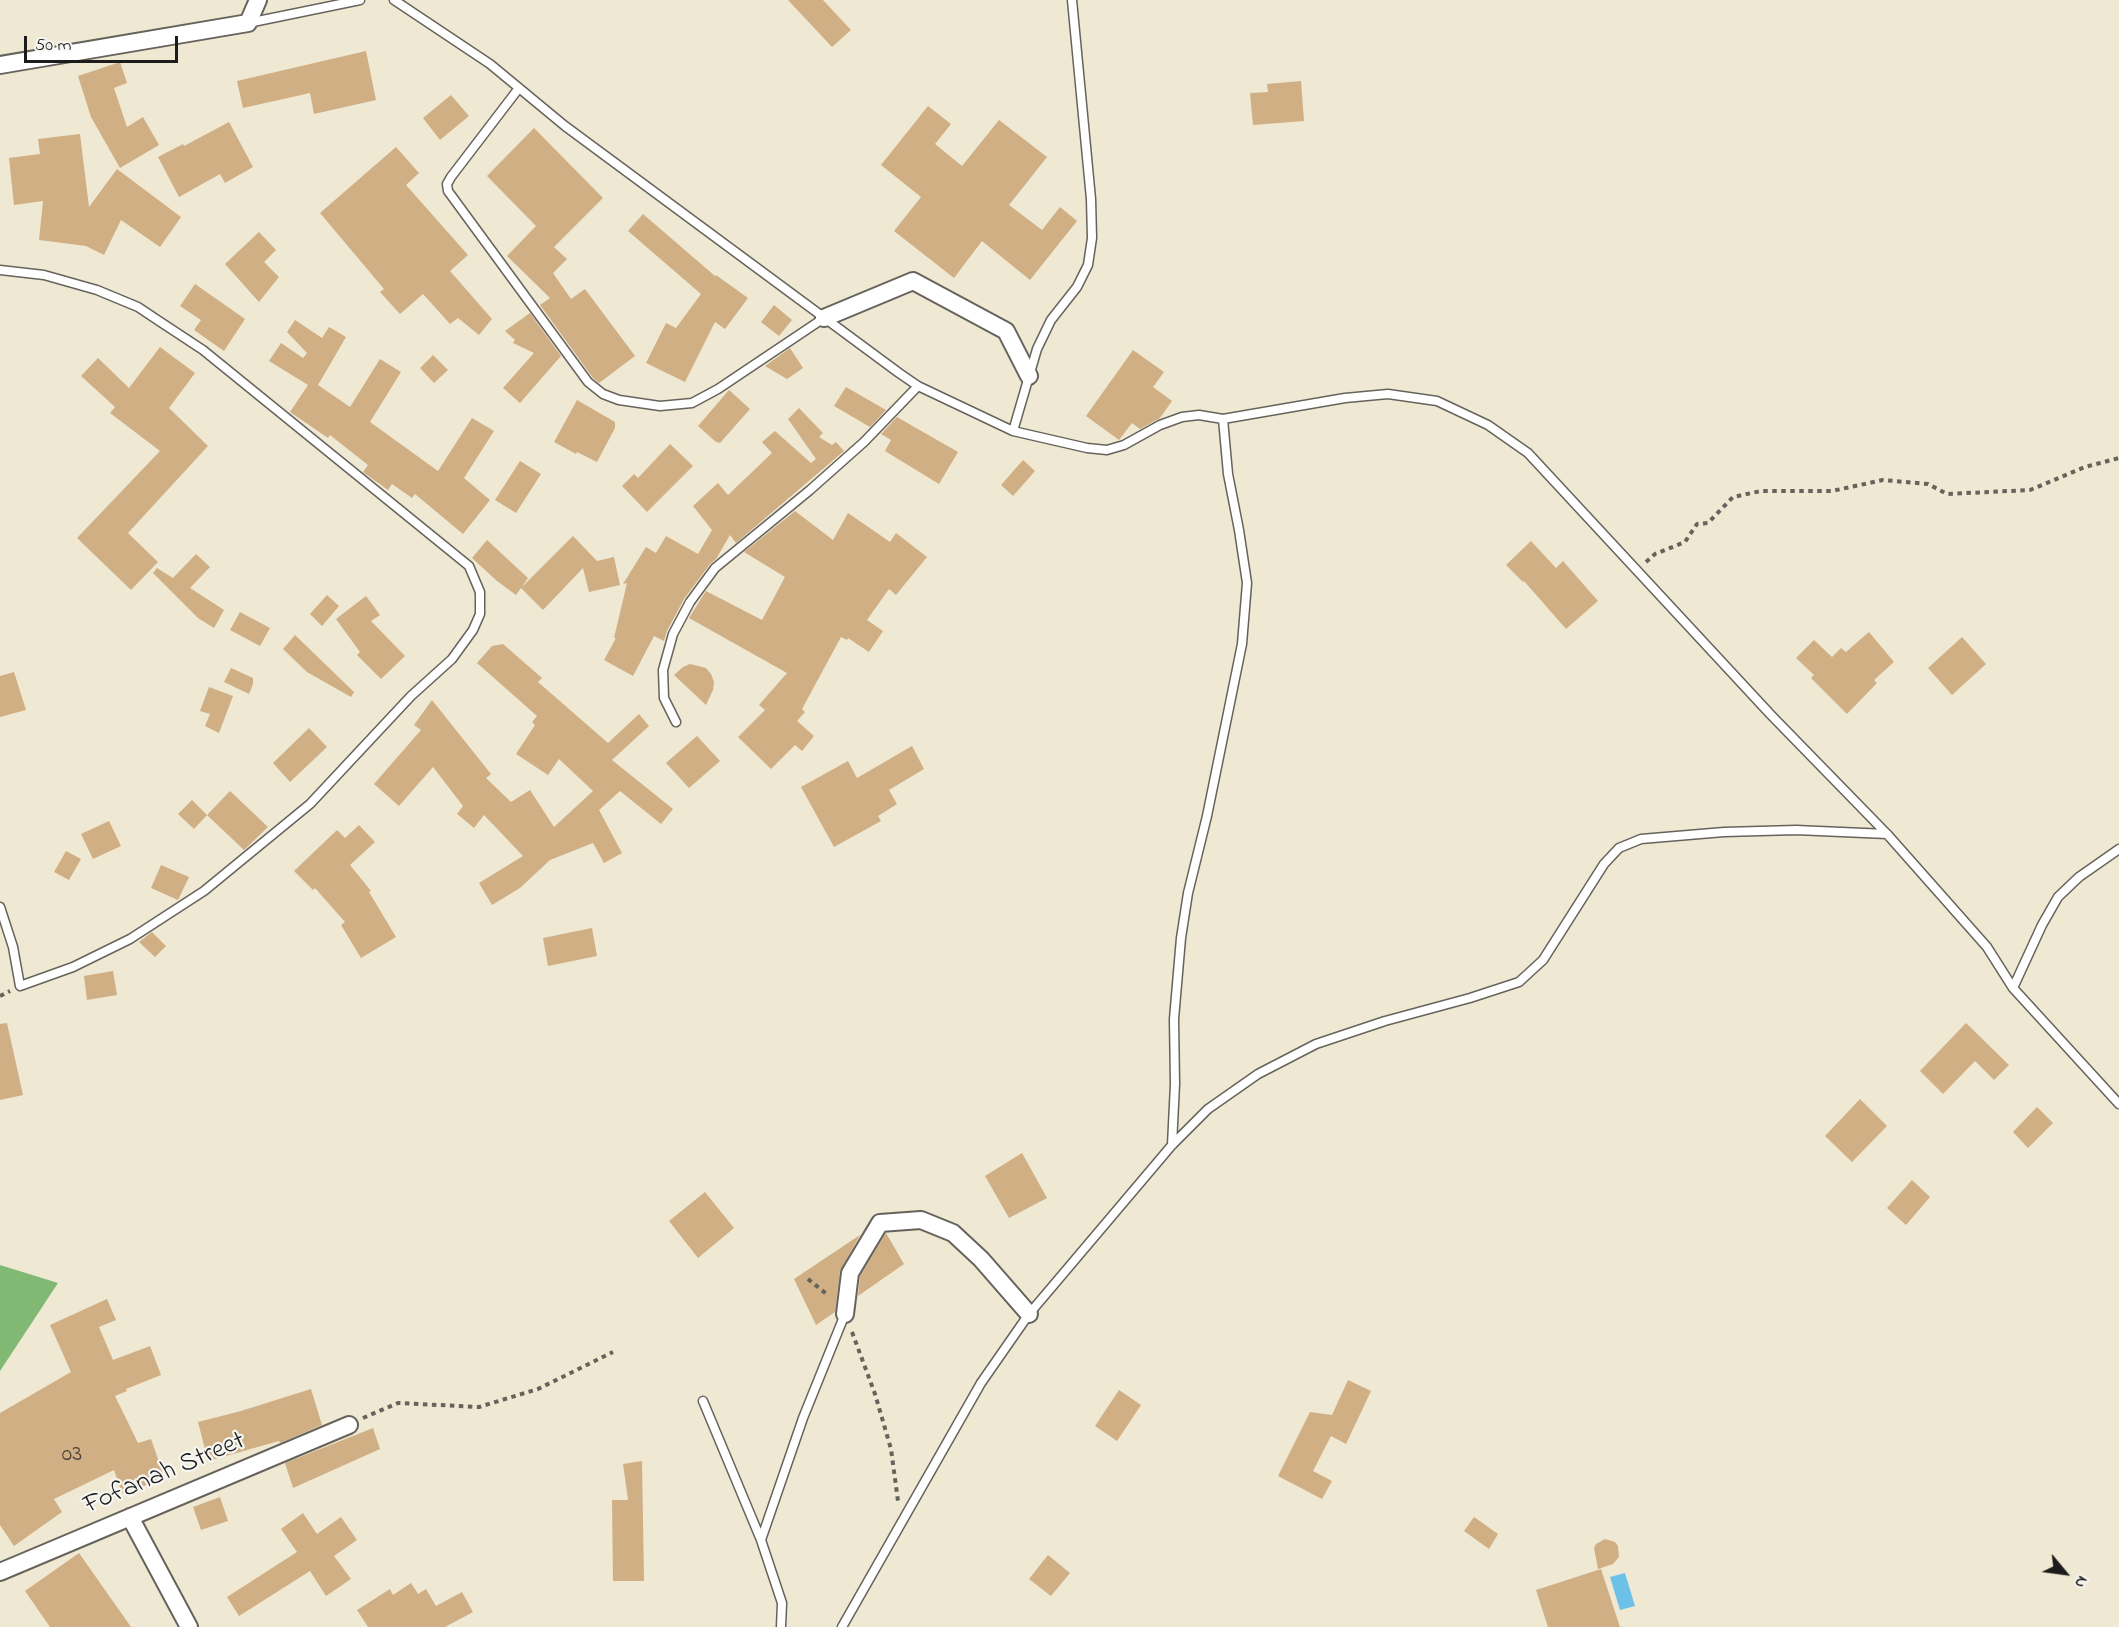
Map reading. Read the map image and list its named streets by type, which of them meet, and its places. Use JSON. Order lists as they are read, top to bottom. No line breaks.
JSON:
{"streets":{"street":["Fofanah Street"]},"house_numbers":["03"],"scale_bar":"50 m","north":"bottom right"}
